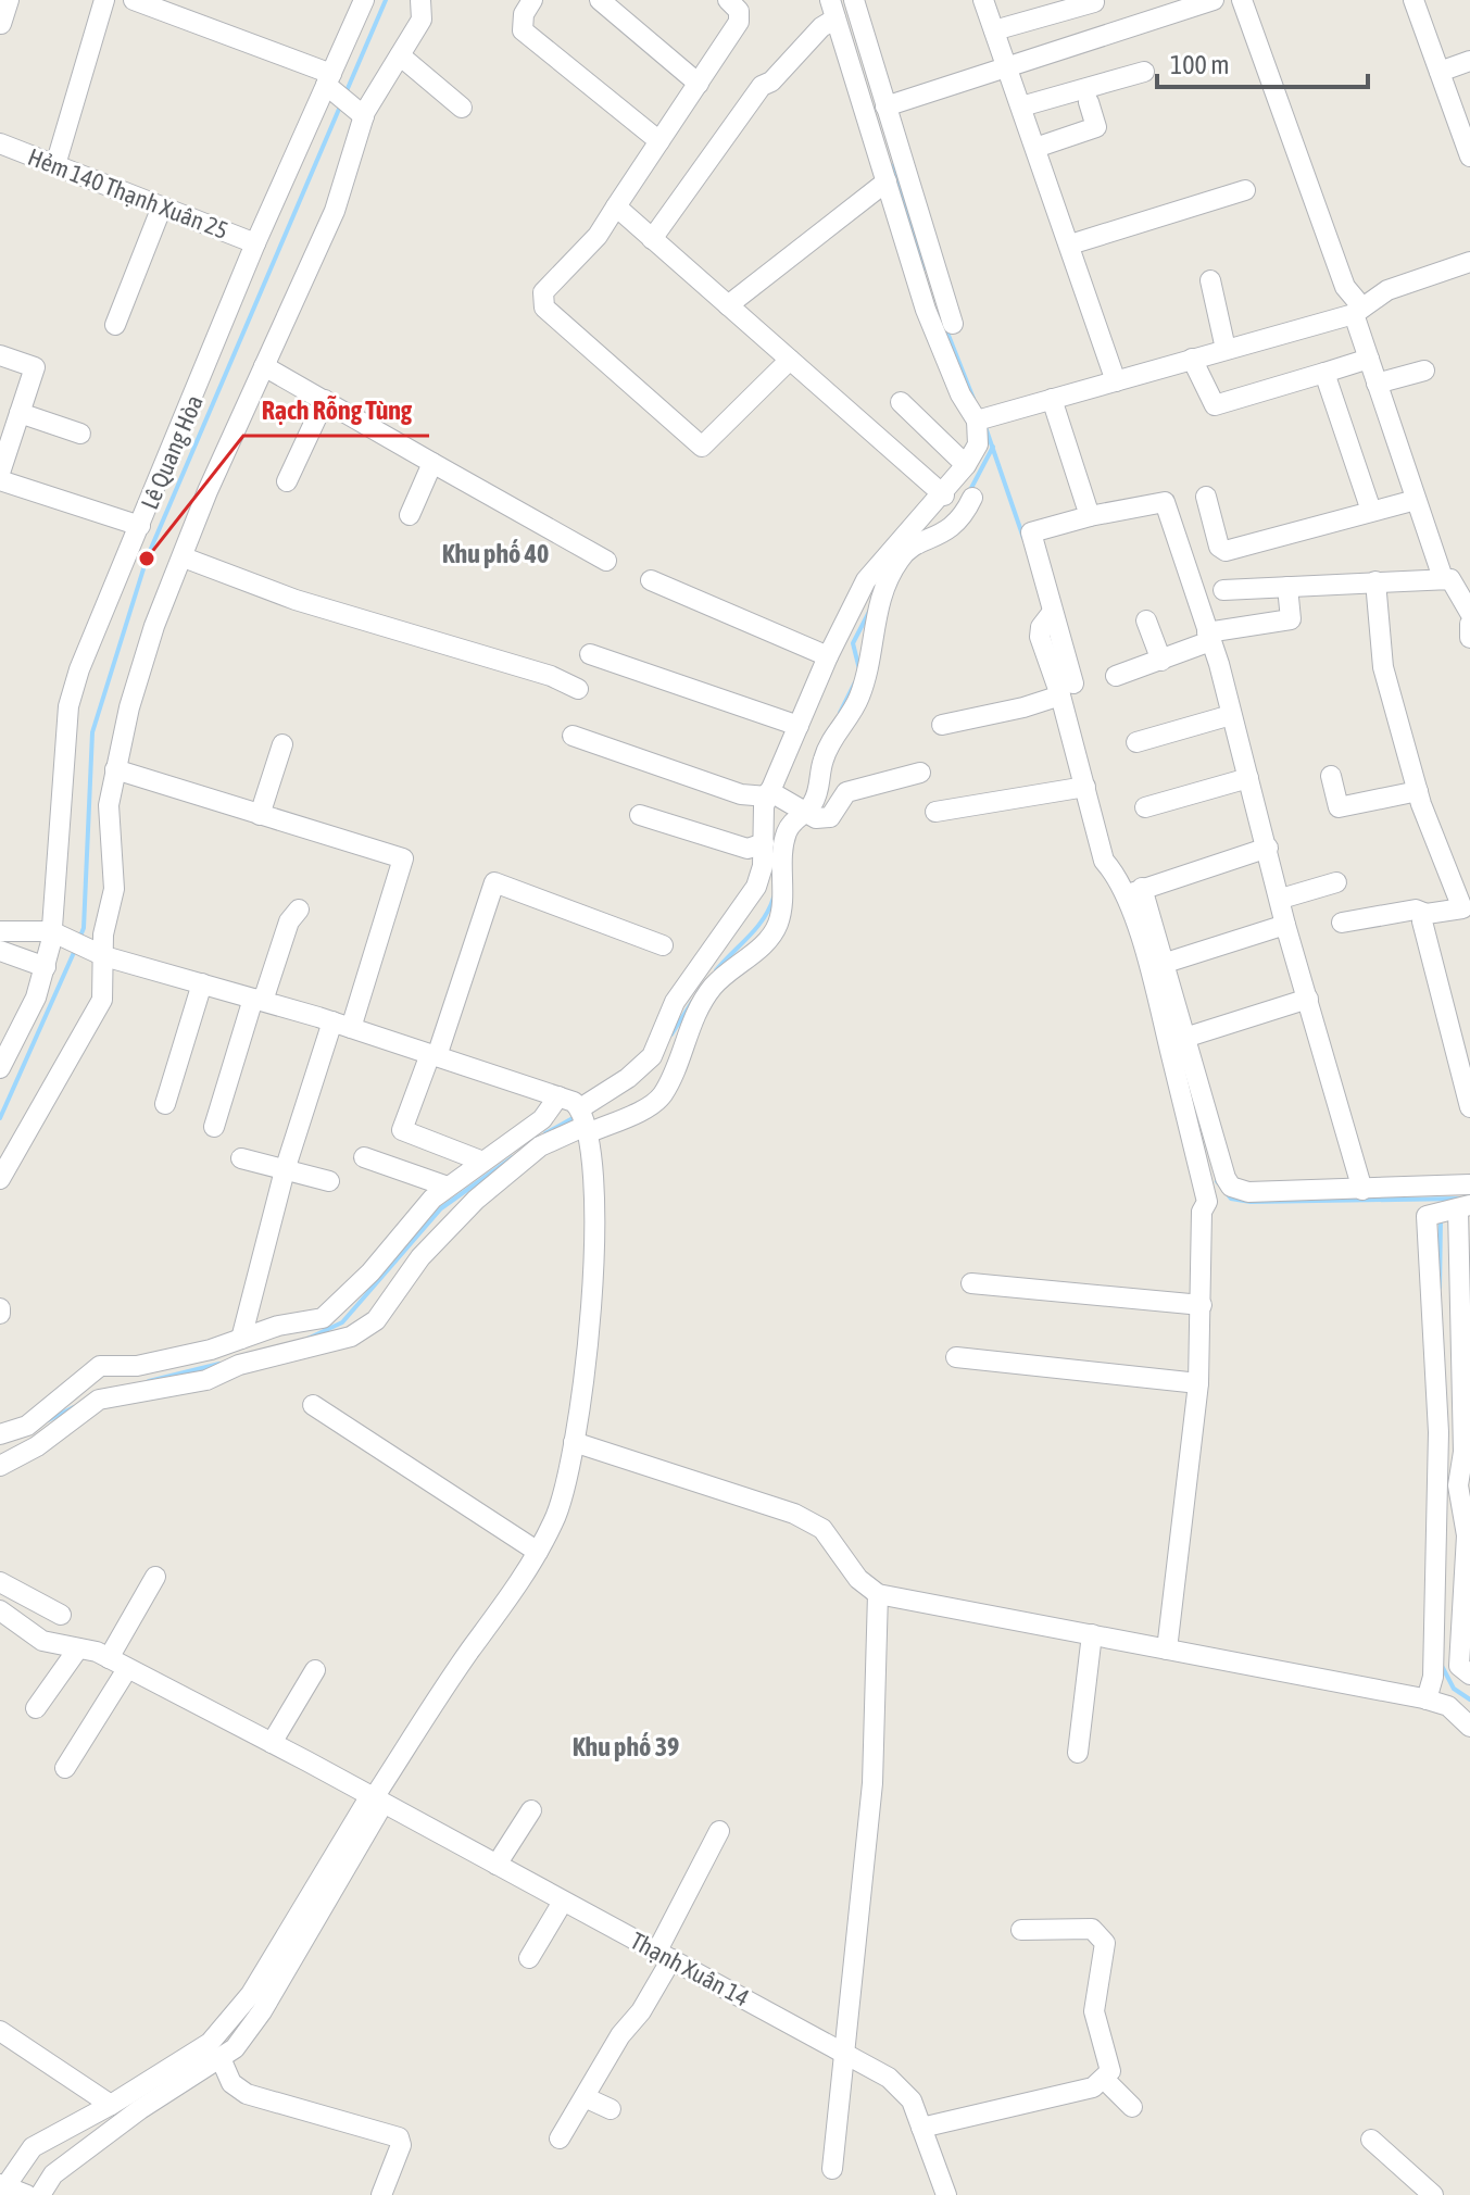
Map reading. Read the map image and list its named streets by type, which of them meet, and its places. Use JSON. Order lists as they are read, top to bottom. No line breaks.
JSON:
{"streets":{"street":["Hẻm 140 Thạnh Xuân 25","Lê Quang Hòa","Thạnh Xuân 14"]},"crossings":[["Hẻm 140 Thạnh Xuân 25","Lê Quang Hòa"]],"districts":["Khu phố 40","Khu phố 39"],"places":["Rạch Rỗng Tùng"],"scale_bar":"100 m"}
